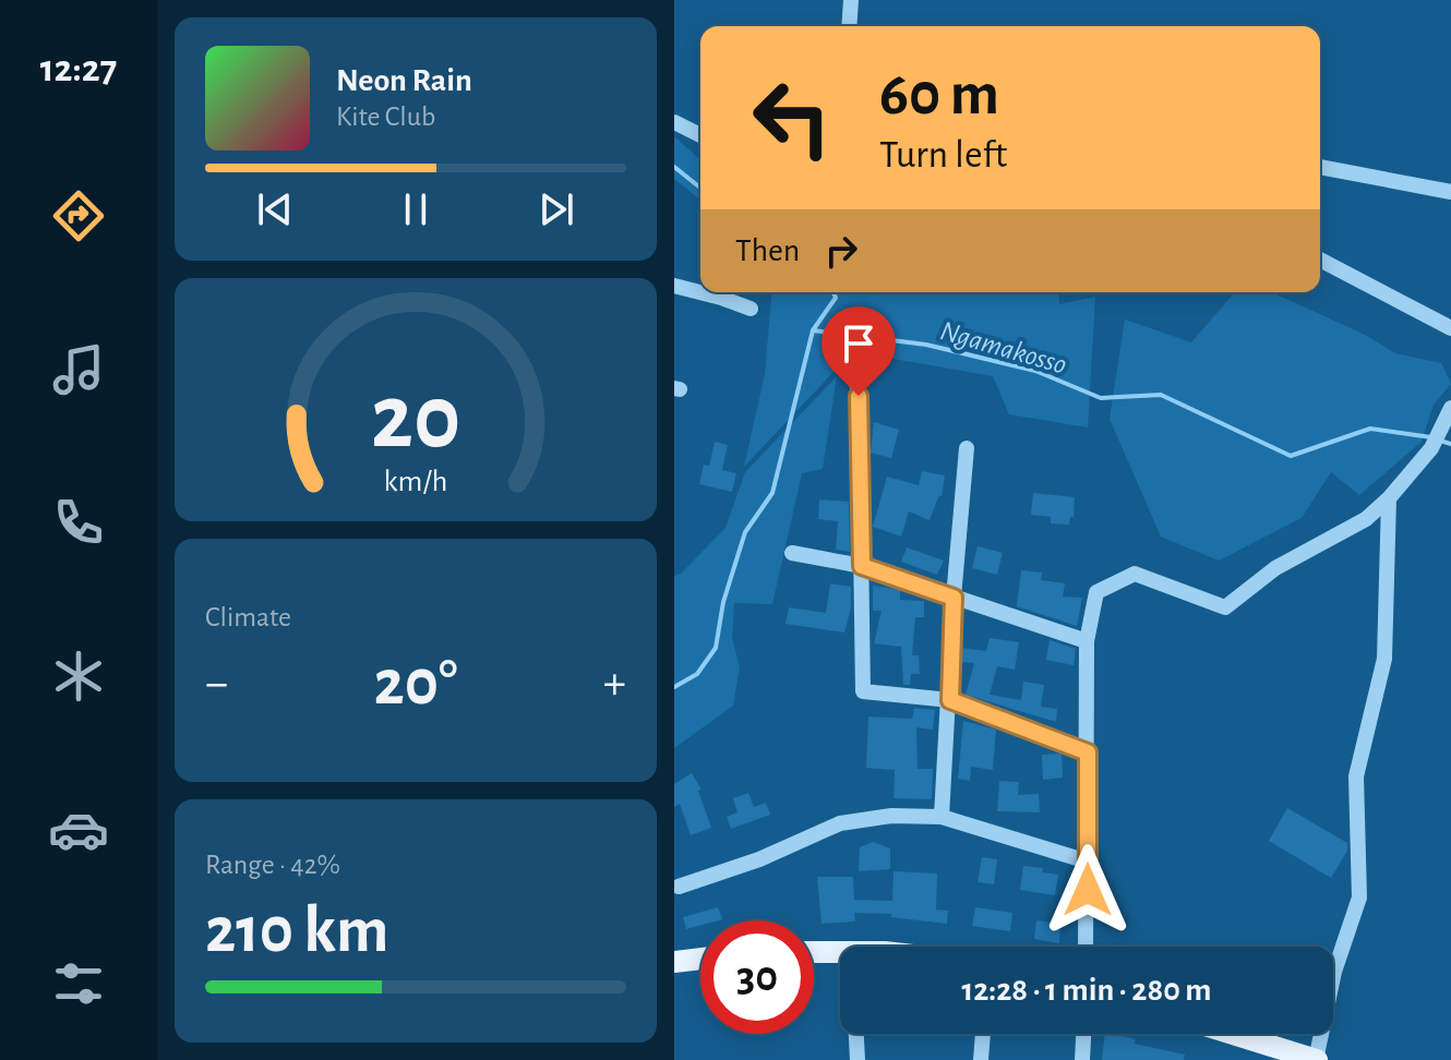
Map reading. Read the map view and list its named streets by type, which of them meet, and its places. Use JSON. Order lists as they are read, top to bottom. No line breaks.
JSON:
{"water":["Ngamakosso"],"page":{"tabs":"12:27","turn":["60 m","Turn left"],"song":["Neon Rain","Kite Club"],"then":"Then","tile":["Climate",["Range · 42%","210 km"]],"heat":["−","20°","+"],"limit":"30","trip":"12:28 · 1 min · 280 m","gauge":["20","km/h"]}}
